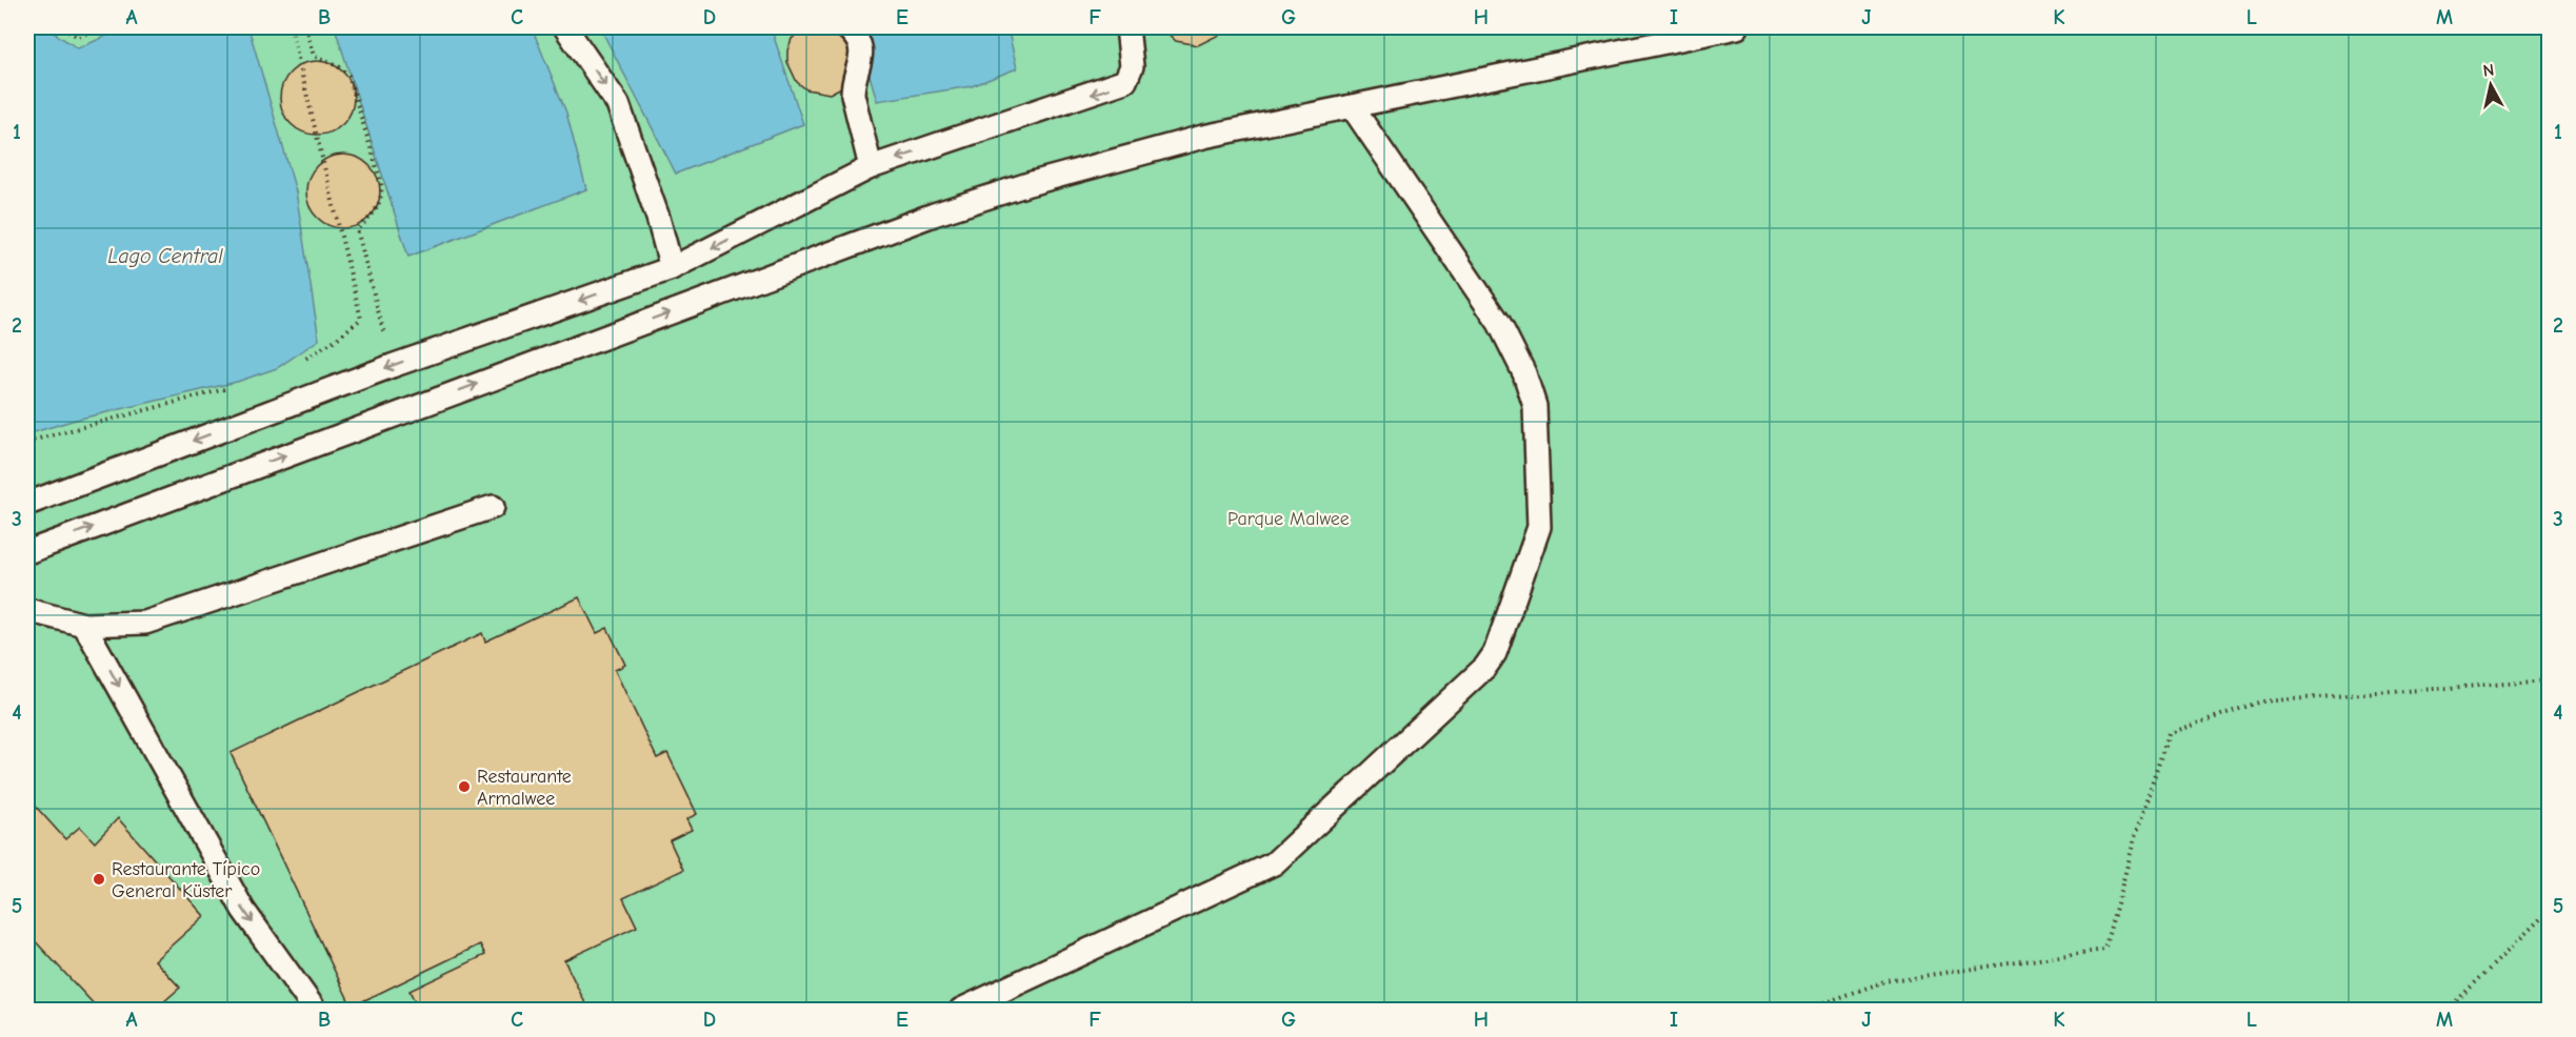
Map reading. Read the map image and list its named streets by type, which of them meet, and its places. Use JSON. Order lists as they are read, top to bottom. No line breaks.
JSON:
{"water":["Lago Central"],"parks":["Parque Malwee"],"places":["Restaurante Armalwee","Restaurante Típico General Küster"],"north":"top","grid":{"columns":["A","B","C","D","E","F","G","H","I","J","K","L","M"],"rows":["1","2","3","4","5"]}}
